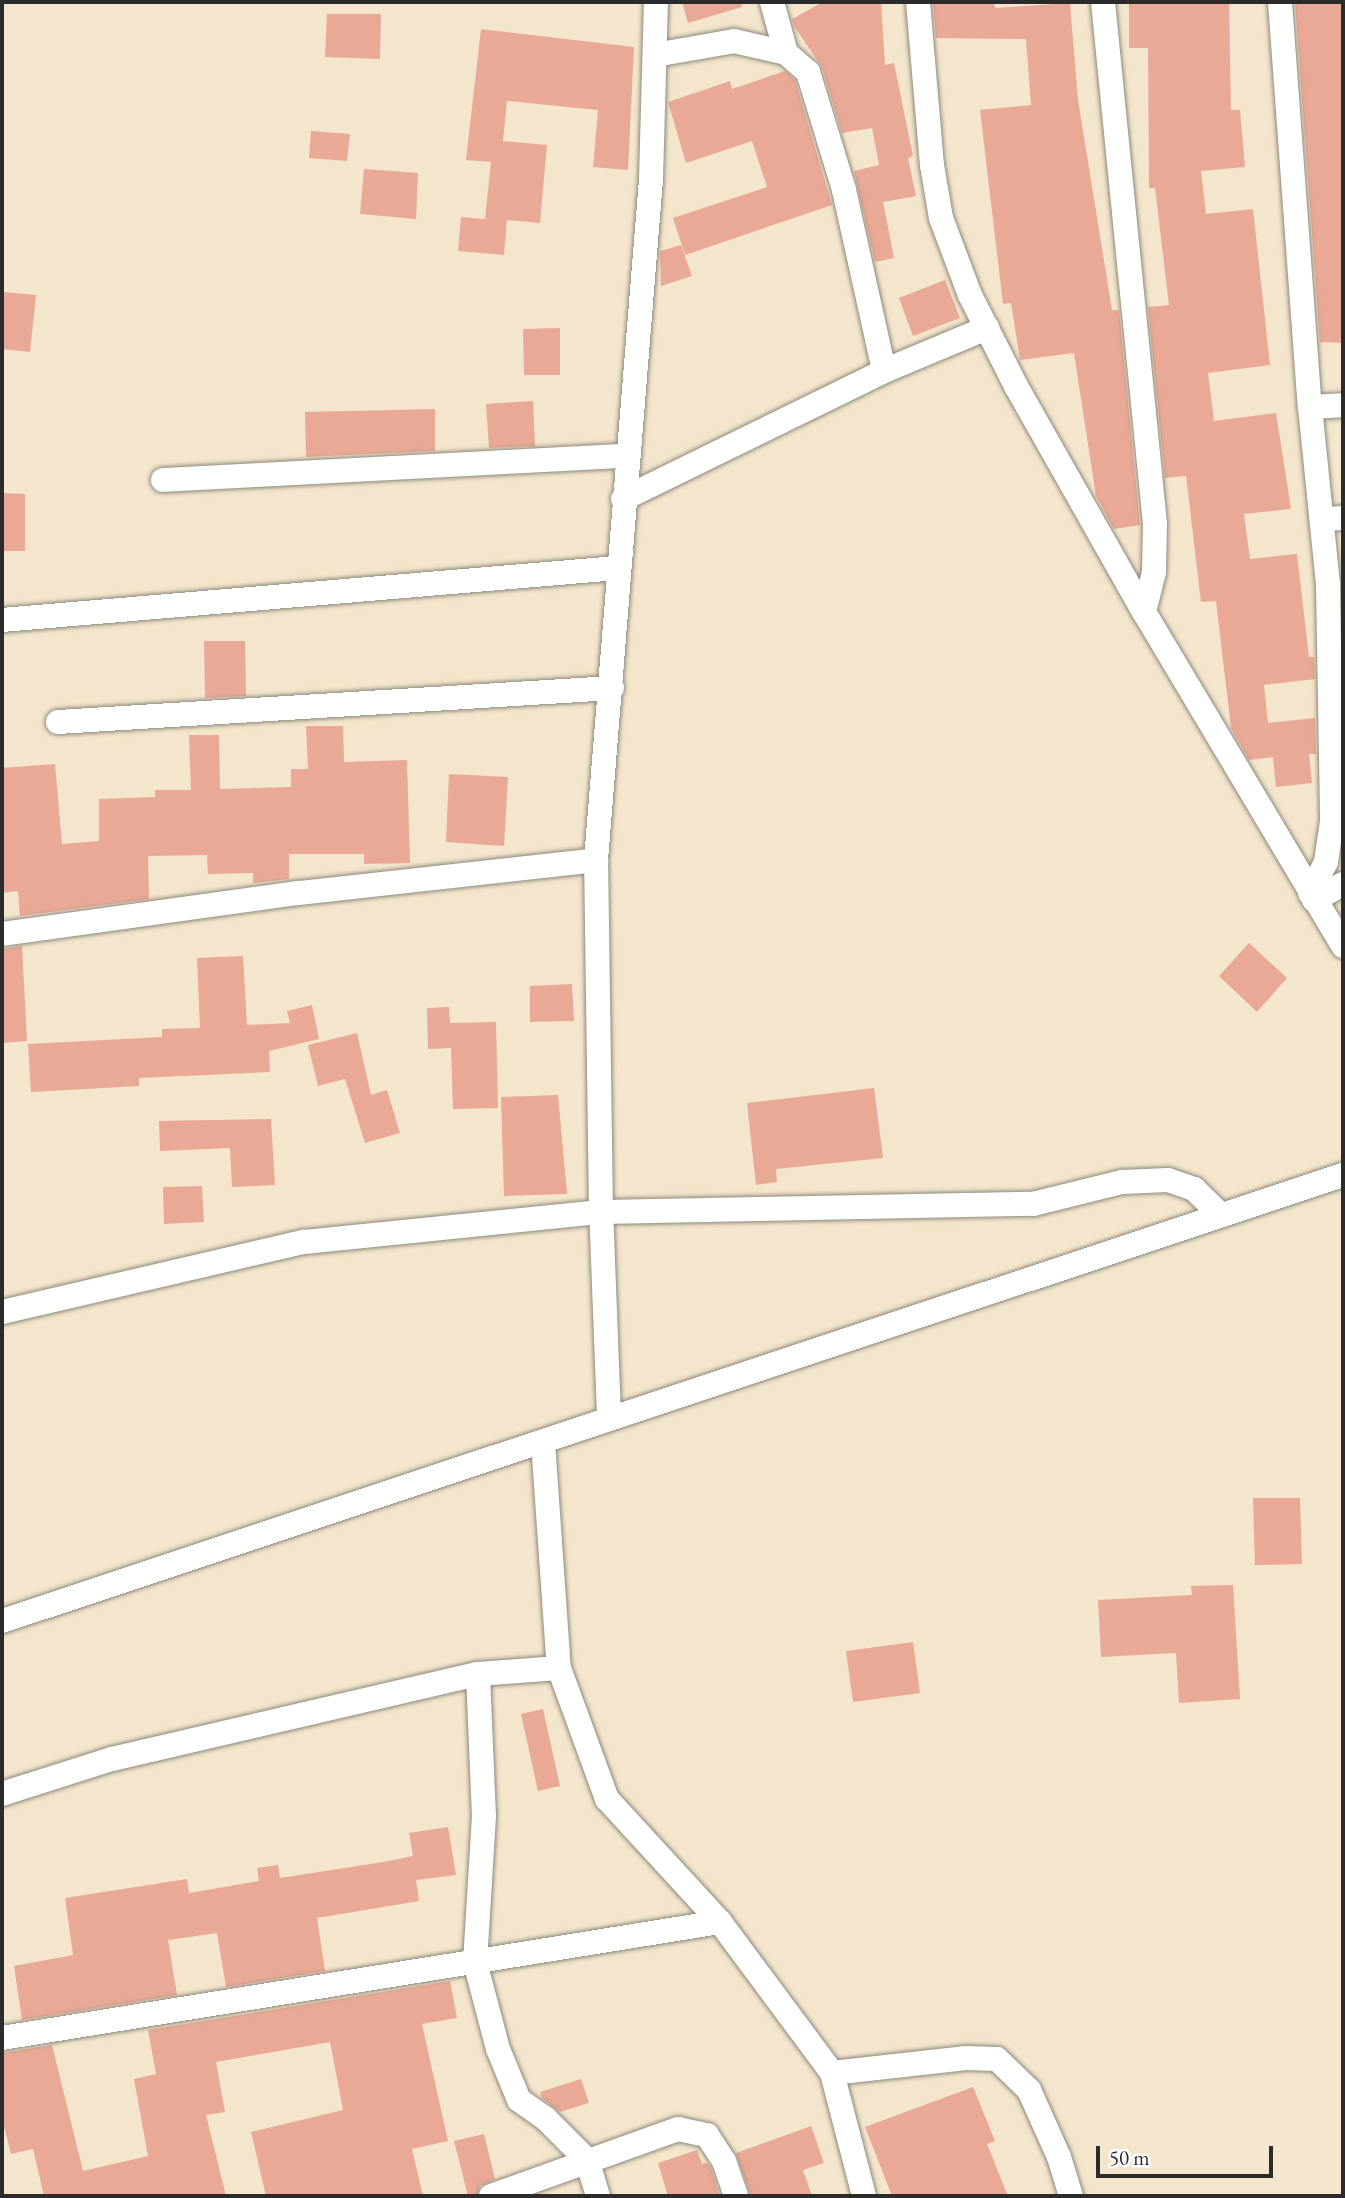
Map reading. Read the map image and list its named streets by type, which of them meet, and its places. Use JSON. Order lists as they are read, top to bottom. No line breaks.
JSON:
{"scale_bar":"50 m"}
